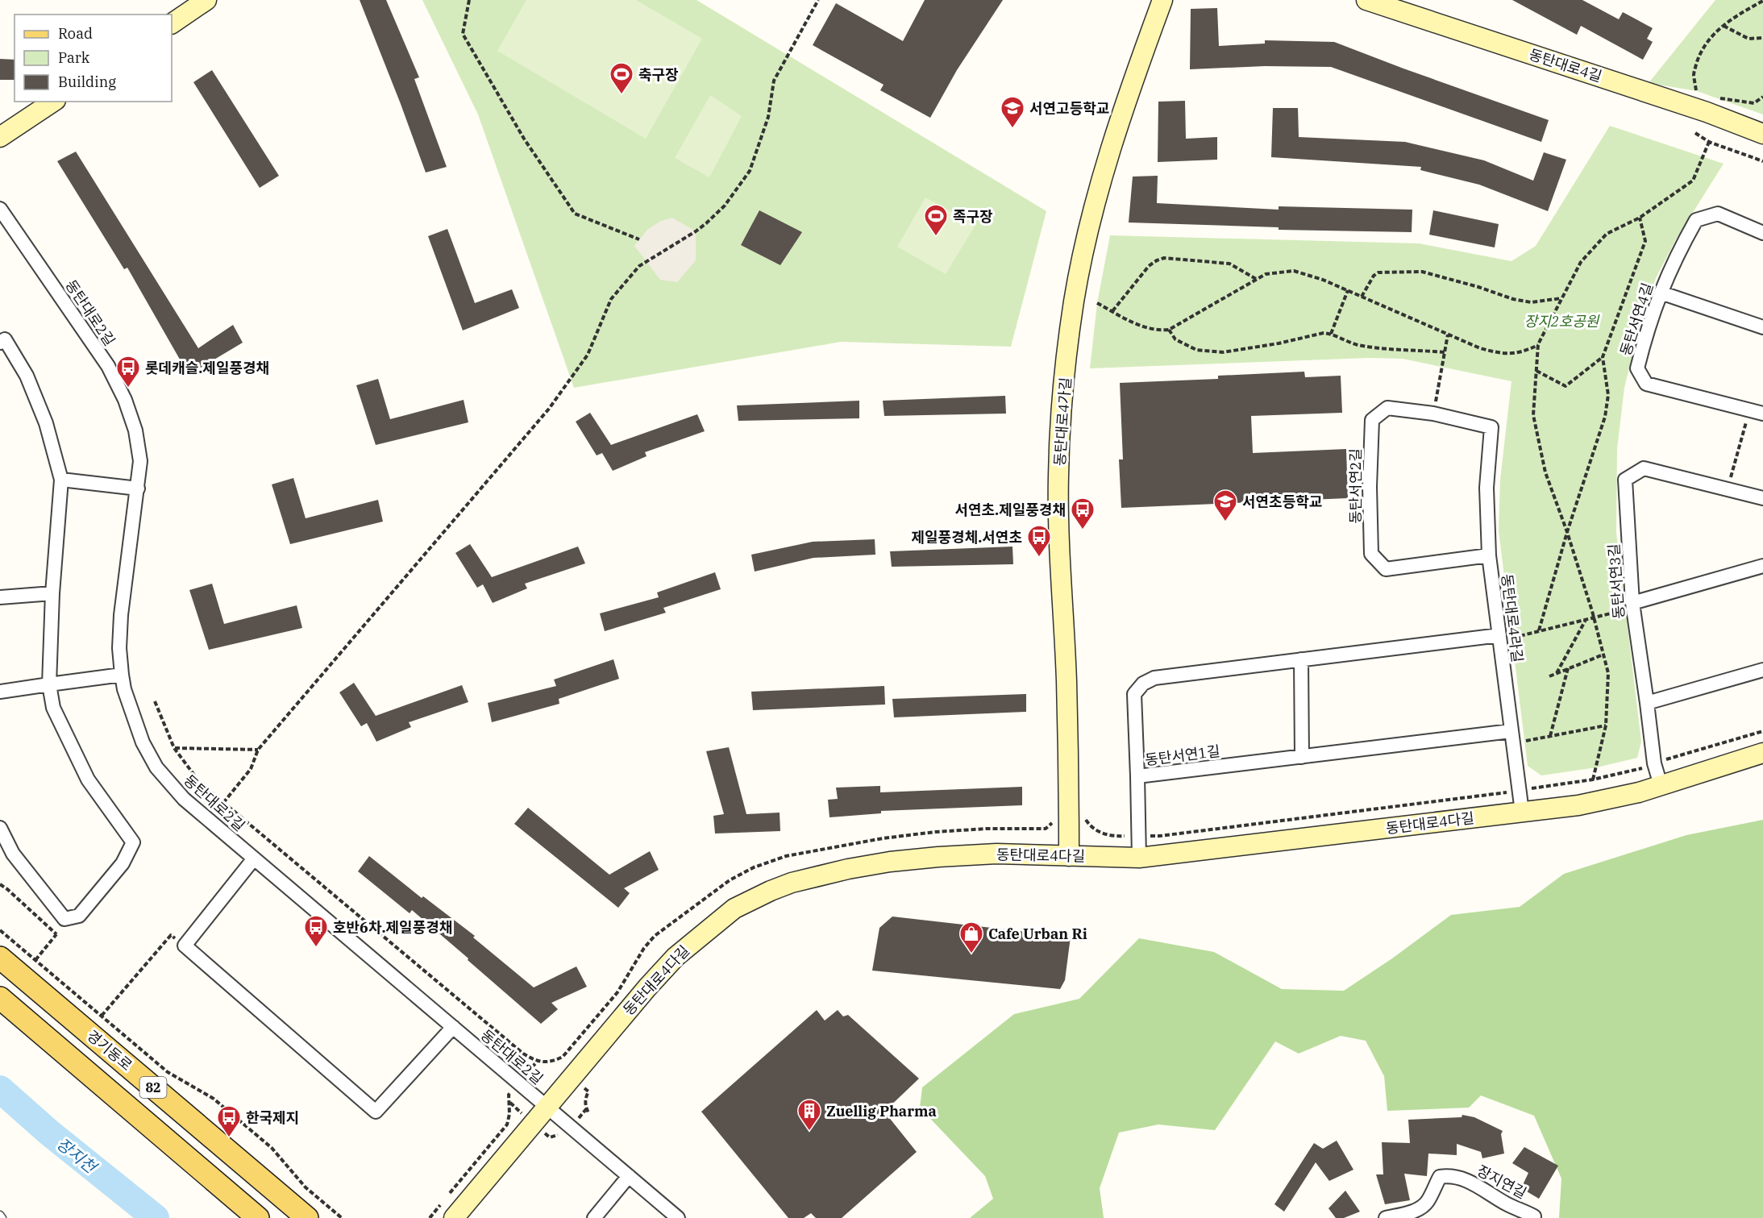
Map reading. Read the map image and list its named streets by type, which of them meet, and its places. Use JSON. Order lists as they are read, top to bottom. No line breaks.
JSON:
{"streets":{"main road":["경기동로","82"],"street":["동탄대로4길","동탄대로2길","동탄서연4길","동탄대로4가길","동탄서연2길","동탄서연3길","동탄대로4라길","동탄서연1길","동탄대로4다길","장지연길"]},"crossings":[["동탄대로2길","동탄대로4다길"],["동탄대로4가길","동탄대로4다길"],["동탄서연2길","동탄대로4라길"],["동탄서연3길","동탄대로4다길"],["동탄대로4라길","동탄서연1길"],["동탄대로4라길","동탄대로4다길"]],"water":["장지천"],"parks":["장지2호공원"],"places":{"sports":["축구장","족구장"],"school or university":["서연고등학교","서연초등학교"],"bus stop":["롯데캐슬.제일풍경채","서연초.제일풍경채","제일풍경체.서연초","호반6차.제일풍경채","한국제지"],"shop":["Cafe Urban Ri"],"building":["Zuellig Pharma"]},"legend":["Road","Park","Building"]}
